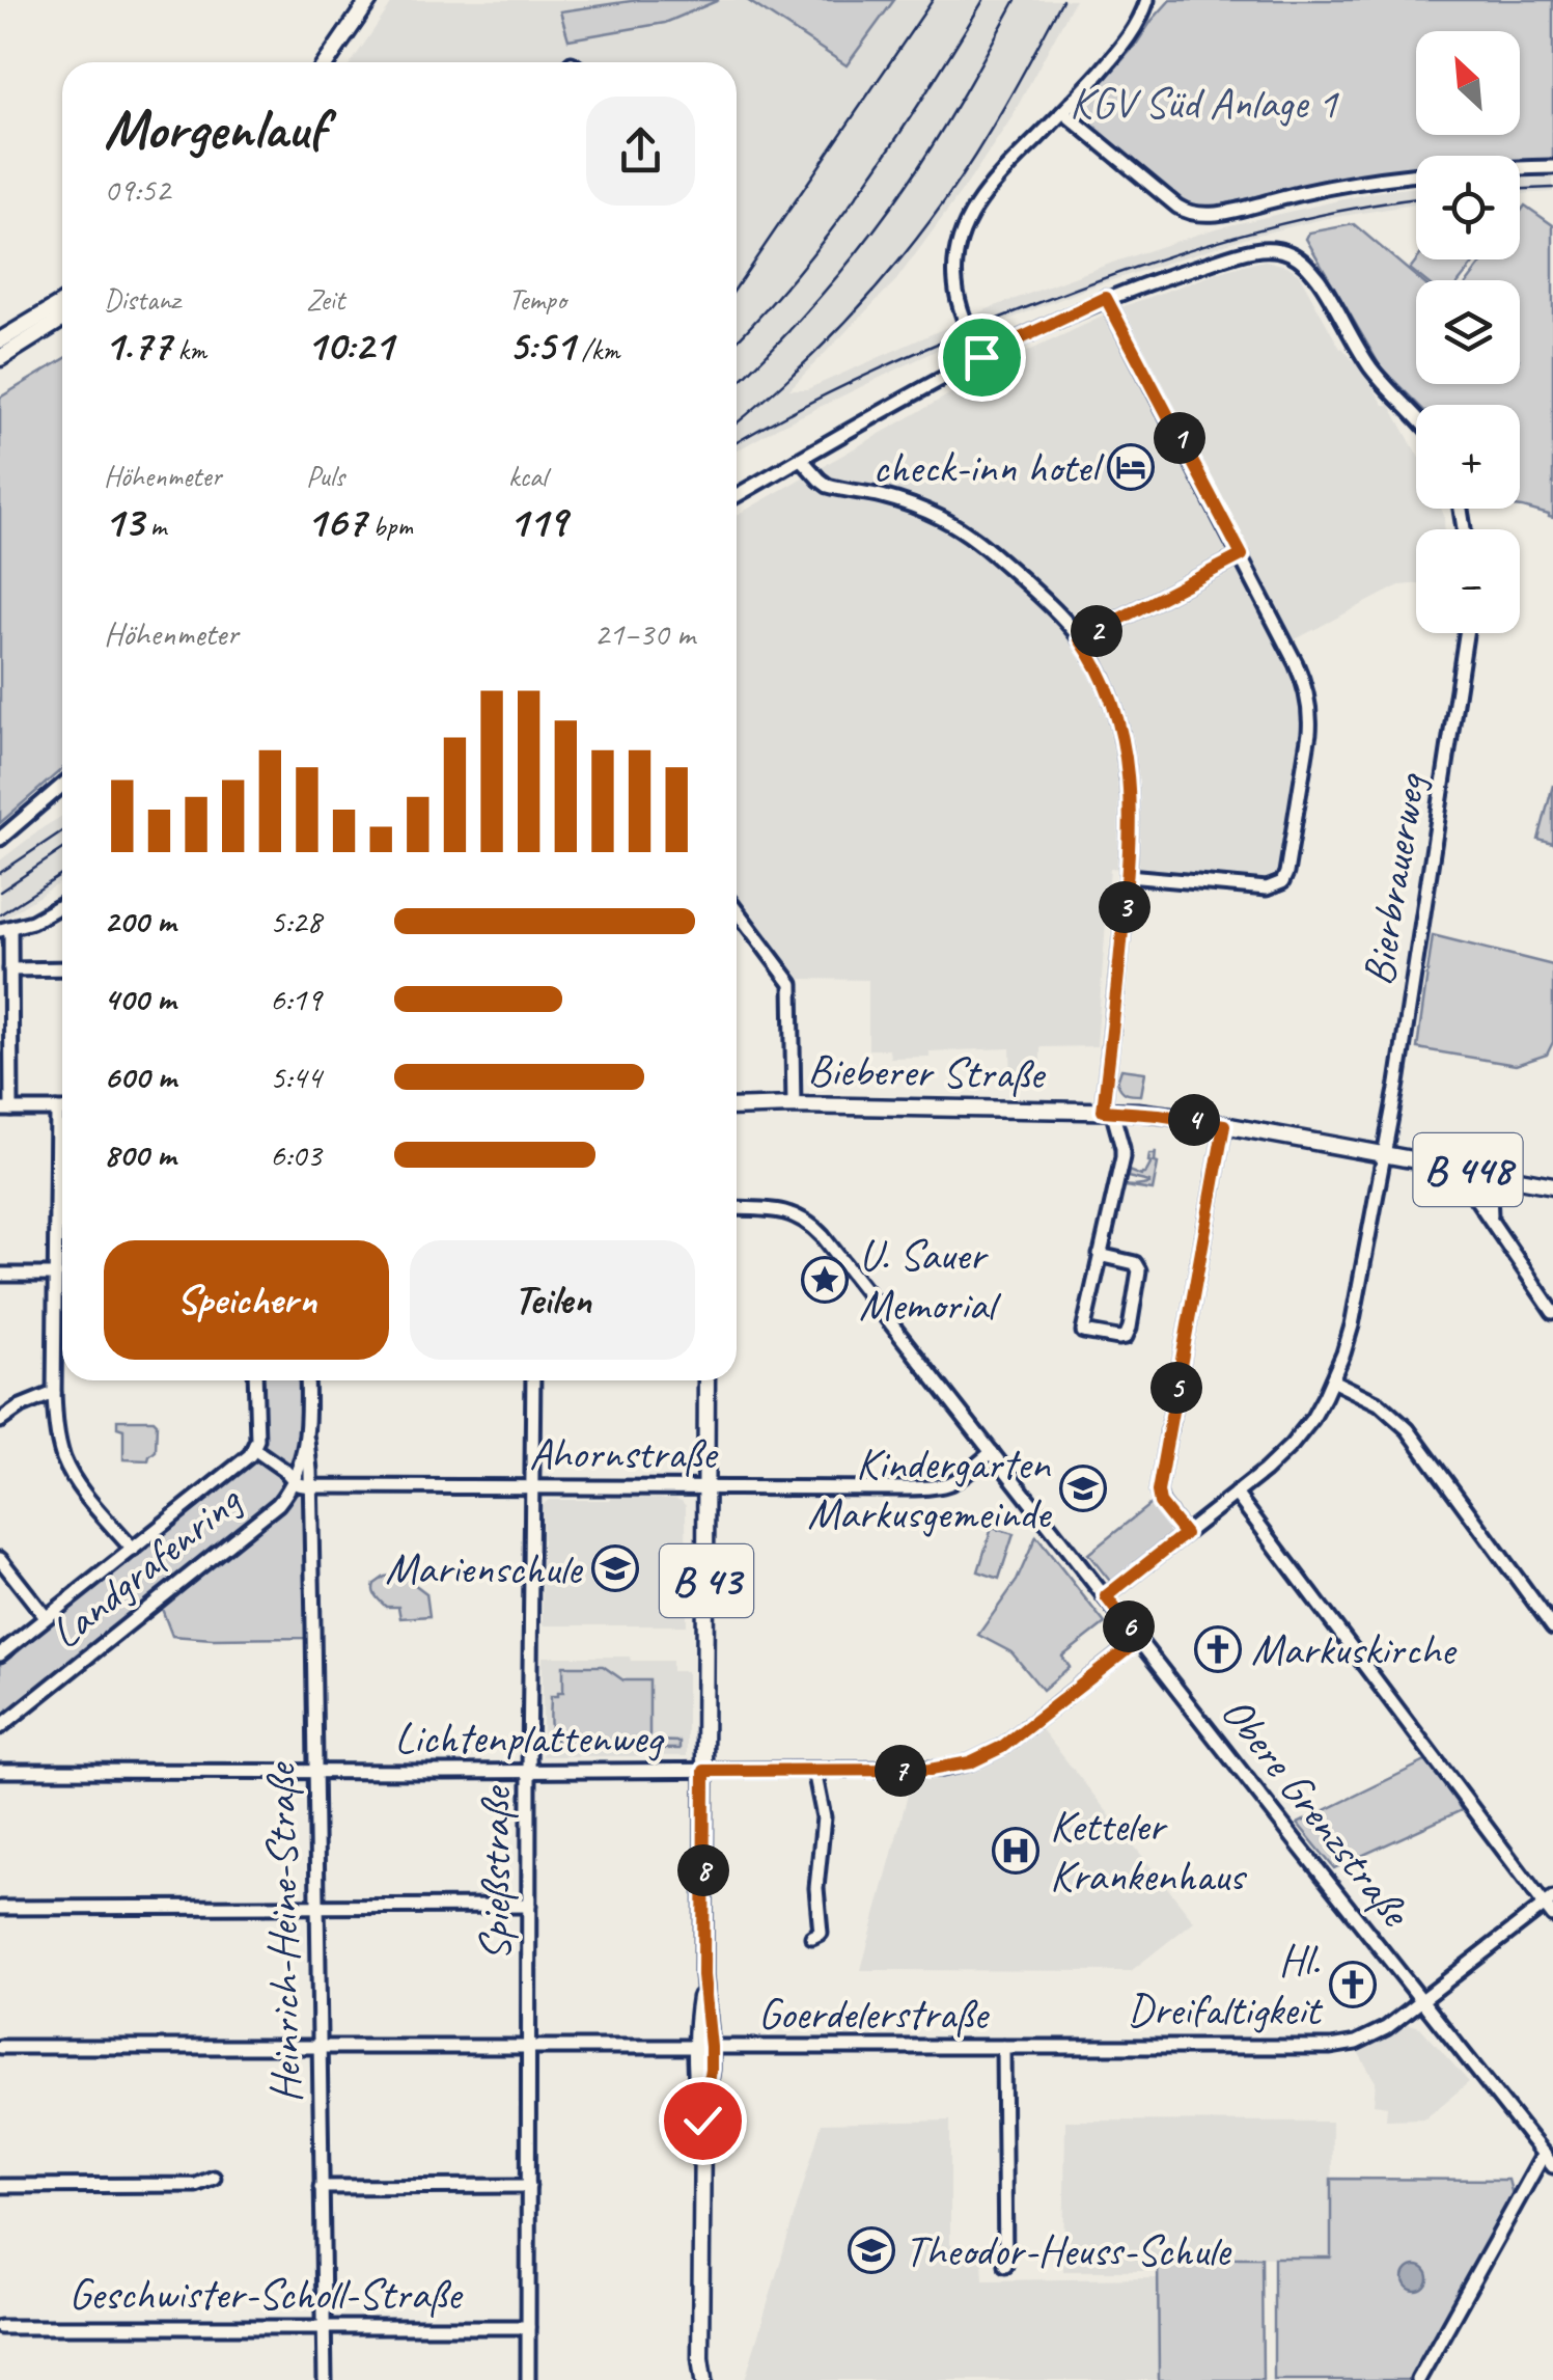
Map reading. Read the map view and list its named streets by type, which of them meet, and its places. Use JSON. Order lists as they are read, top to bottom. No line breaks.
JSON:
{"streets":{"main road":["Bieberer Straße","B 448","B 43"],"street":["Bierbrauerweg","Ahornstraße","Landgrafenring","Lichtenplattenweg","Obere Grenzstraße","Spießstraße","Heinrich-Heine-Straße","Goerdelerstraße","Geschwister-Scholl-Straße"]},"crossings":[["Bierbrauerweg","Bieberer Straße"],["Bierbrauerweg","Obere Grenzstraße"],["Ahornstraße","Landgrafenring"],["Ahornstraße","B 43"],["Ahornstraße","Obere Grenzstraße"],["Ahornstraße","Spießstraße"],["Ahornstraße","Heinrich-Heine-Straße"],["Landgrafenring","Heinrich-Heine-Straße"],["B 43","Lichtenplattenweg"],["B 43","Goerdelerstraße"],["Lichtenplattenweg","Obere Grenzstraße"],["Lichtenplattenweg","Spießstraße"],["Lichtenplattenweg","Heinrich-Heine-Straße"],["Obere Grenzstraße","Goerdelerstraße"],["Spießstraße","Goerdelerstraße"],["Spießstraße","Geschwister-Scholl-Straße"],["Heinrich-Heine-Straße","Goerdelerstraße"],["Heinrich-Heine-Straße","Geschwister-Scholl-Straße"]],"parks":["KGV Süd Anlage 1"],"places":{"hotel":["check-inn hotel"],"place":["U. Sauer Memorial"],"school or university":["Kindergarten Markusgemeinde","Marienschule","Theodor-Heuss-Schule"],"church":["Markuskirche","Hl. Dreifaltigkeit"],"hospital":["Ketteler Krankenhaus"]},"north":"top left","page":{"map_buttons":["+","−"],"heading":["Morgenlauf","09:52"],"stats":[["Distanz","1.77 km"],["Zeit","10:21"],["Tempo","5:51 /km"],["Höhenmeter","13 m"],["Puls","167 bpm"],["kcal","119"]],"pins":["1","2","3","4","5","6","7","8"],"chart":["Höhenmeter","21–30 m"],"list":[{"name":"200 m","note":"5:28"},{"name":"400 m","note":"6:19"},{"name":"600 m","note":"5:44"},{"name":"800 m","note":"6:03"}],"buttons":["Speichern","Teilen"]}}
